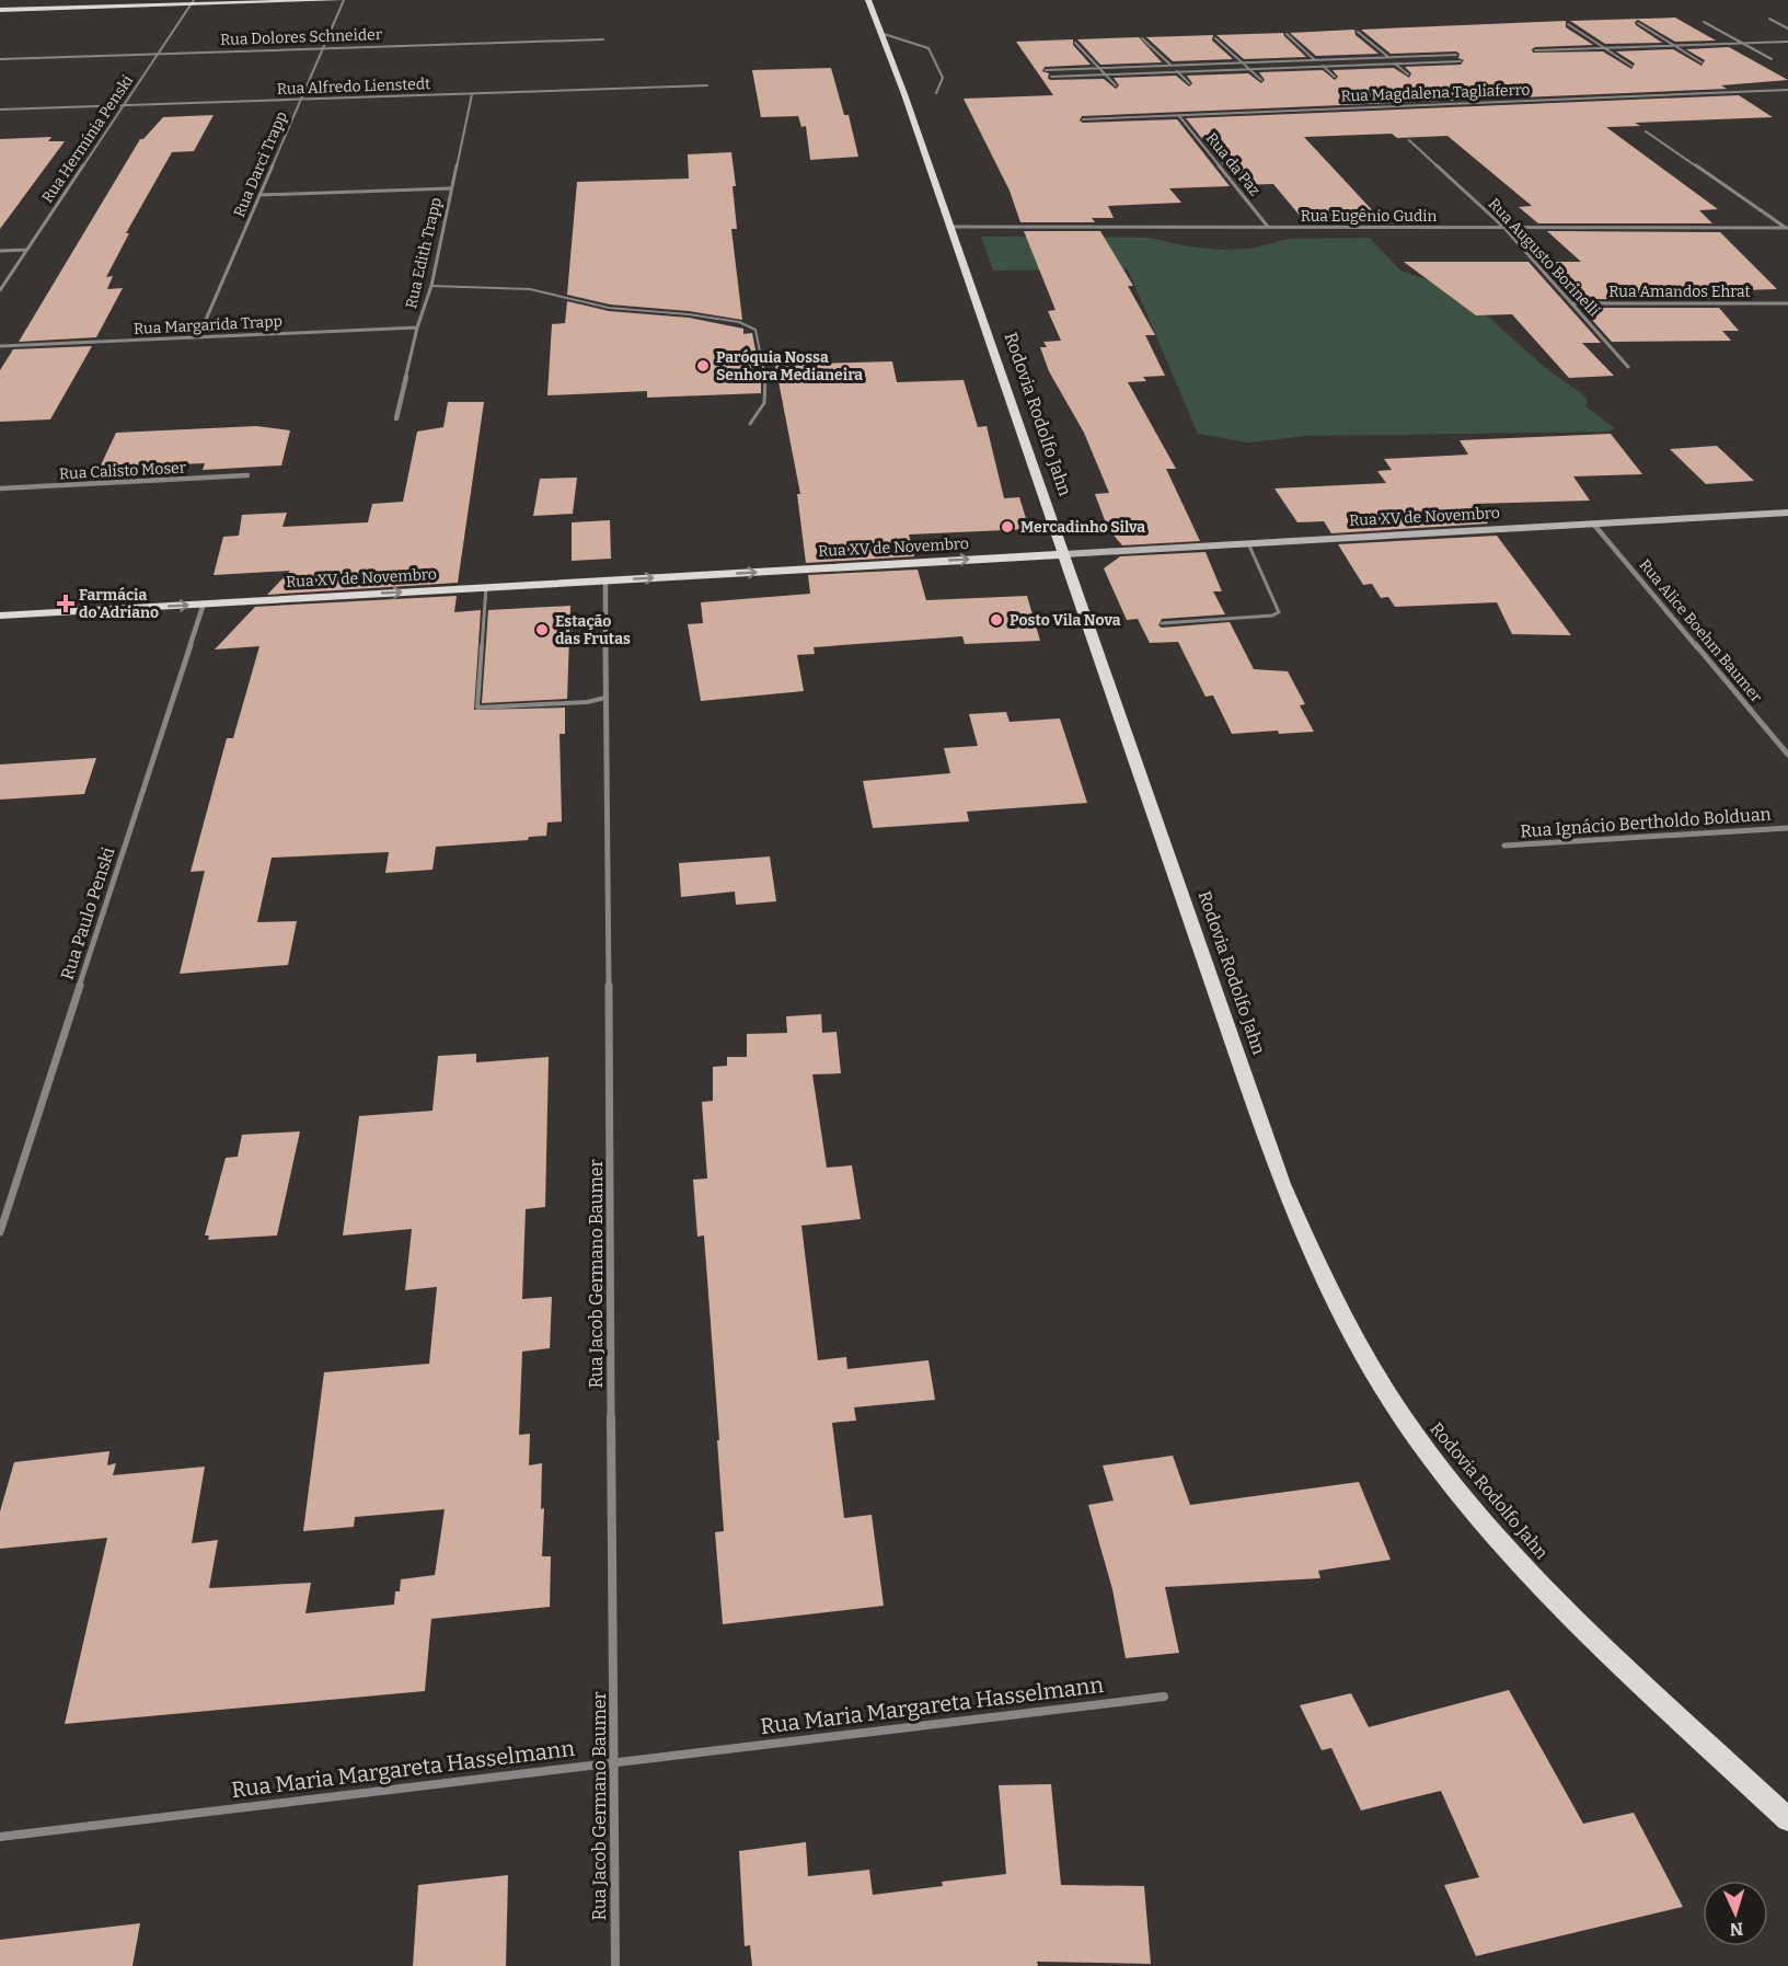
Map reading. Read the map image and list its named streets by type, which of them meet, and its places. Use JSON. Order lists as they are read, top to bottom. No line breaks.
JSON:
{"streets":{"main road":["Rodovia Rodolfo Jahn","Rua XV de Novembro"],"street":["Rua Dolores Schneider","Rua Alfredo Lienstedt","Rua Magdalena Tagliaferro","Rua Hermínia Penski","Rua Darci Trapp","Rua da Paz","Rua Eugênio Gudin","Rua Edith Trapp","Rua Augusto Borinelli","Rua Amandos Ehrat","Rua Margarida Trapp","Rua Calisto Moser","Rua Alice Boehm Baumer","Rua Ignácio Bertholdo Bolduan","Rua Paulo Penski","Rua Jacob Germano Baumer","Rua Maria Margareta Hasselmann"]},"crossings":[["Rua Dolores Schneider","Rua Hermínia Penski"],["Rua Dolores Schneider","Rua Darci Trapp"],["Rua Alfredo Lienstedt","Rua Hermínia Penski"],["Rua Alfredo Lienstedt","Rua Darci Trapp"],["Rua Alfredo Lienstedt","Rua Edith Trapp"],["Rua Magdalena Tagliaferro","Rua da Paz"],["Rua Darci Trapp","Rua Margarida Trapp"],["Rua da Paz","Rua Eugênio Gudin"],["Rua Eugênio Gudin","Rua Augusto Borinelli"],["Rua Eugênio Gudin","Rodovia Rodolfo Jahn"],["Rua Edith Trapp","Rua Margarida Trapp"],["Rua Augusto Borinelli","Rua Amandos Ehrat"],["Rodovia Rodolfo Jahn","Rua XV de Novembro"],["Rua XV de Novembro","Rua Alice Boehm Baumer"],["Rua XV de Novembro","Rua Paulo Penski"],["Rua XV de Novembro","Rua Jacob Germano Baumer"],["Rua Jacob Germano Baumer","Rua Maria Margareta Hasselmann"]],"one_way":["Rua XV de Novembro"],"places":{"other":["Paróquia Nossa Senhora Medianeira","Mercadinho Silva","Posto Vila Nova","Estação das Frutas"],"health":["Farmácia do Adriano"]},"north":"bottom"}
